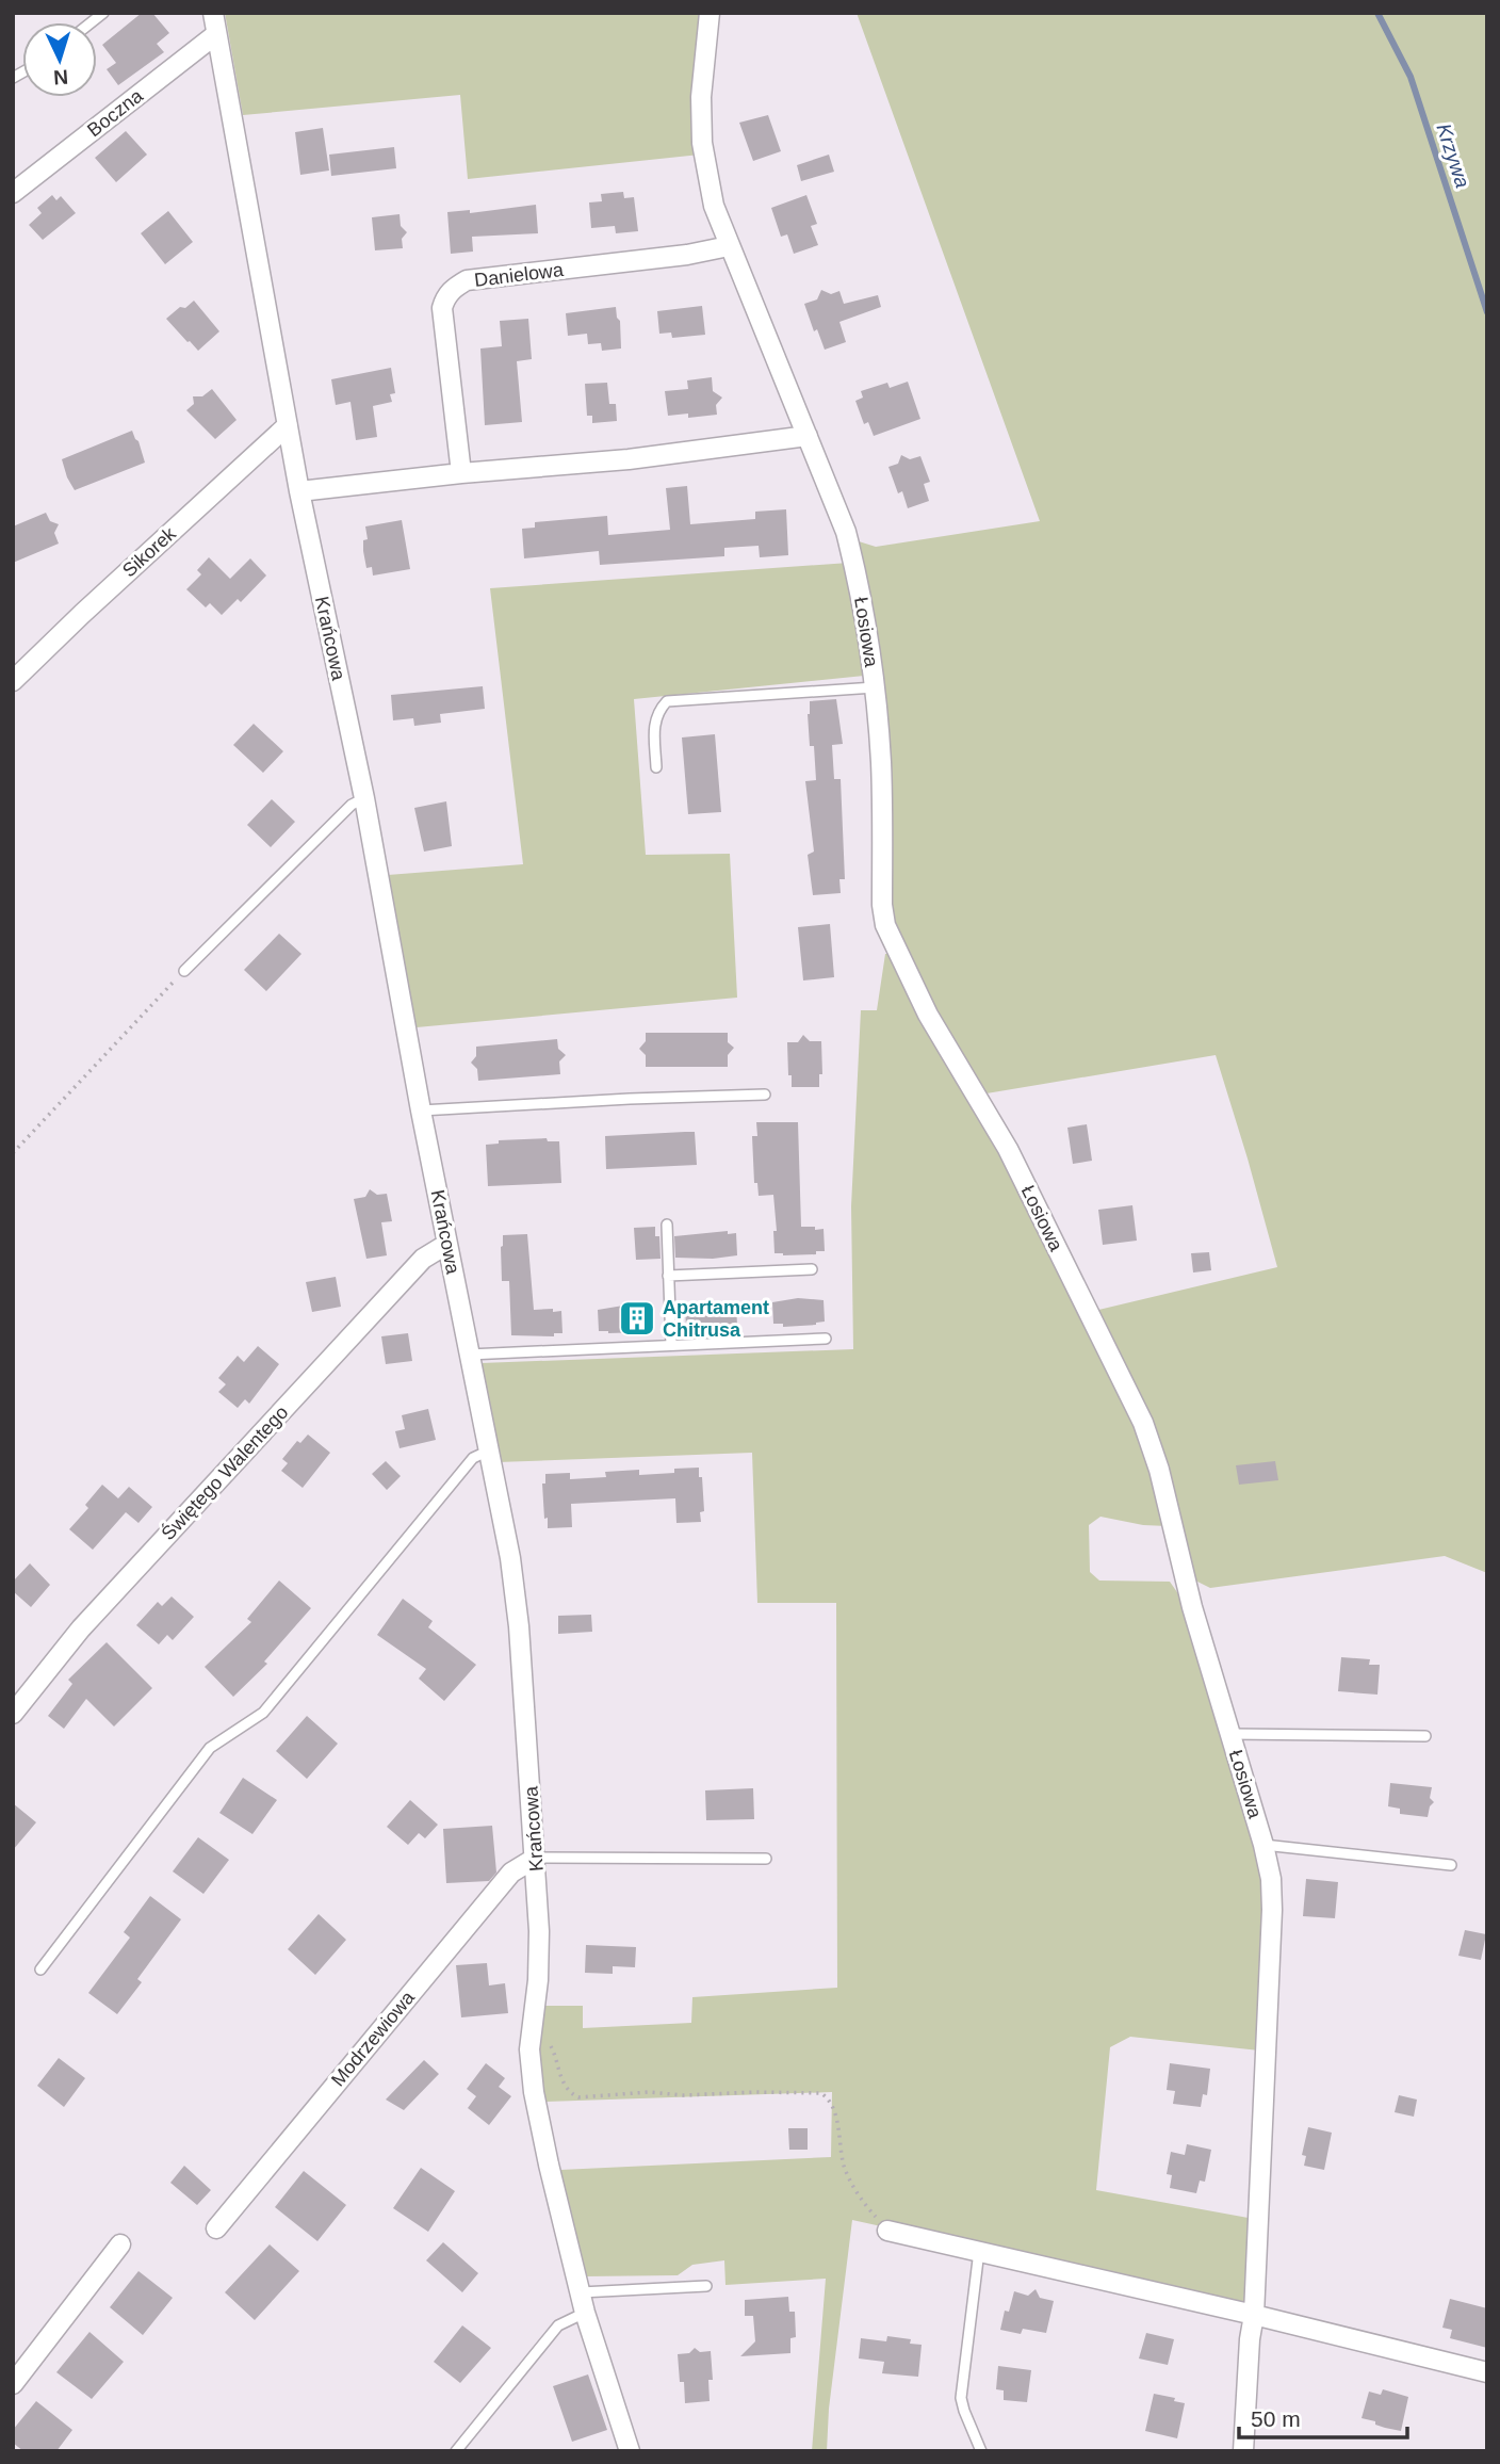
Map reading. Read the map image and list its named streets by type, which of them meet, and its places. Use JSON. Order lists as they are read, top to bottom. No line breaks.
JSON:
{"streets":{"street":["Boczna","Danielowa","Sikorek","Łosiowa","Krańcowa","Świętego Walentego","Modrzewiowa"]},"crossings":[["Boczna","Krańcowa"],["Danielowa","Łosiowa"],["Sikorek","Krańcowa"],["Krańcowa","Świętego Walentego"],["Krańcowa","Modrzewiowa"]],"water":["Krzywa"],"places":{"building":["Apartament Chitrusa"]},"scale_bar":"50 m","north":"bottom"}
